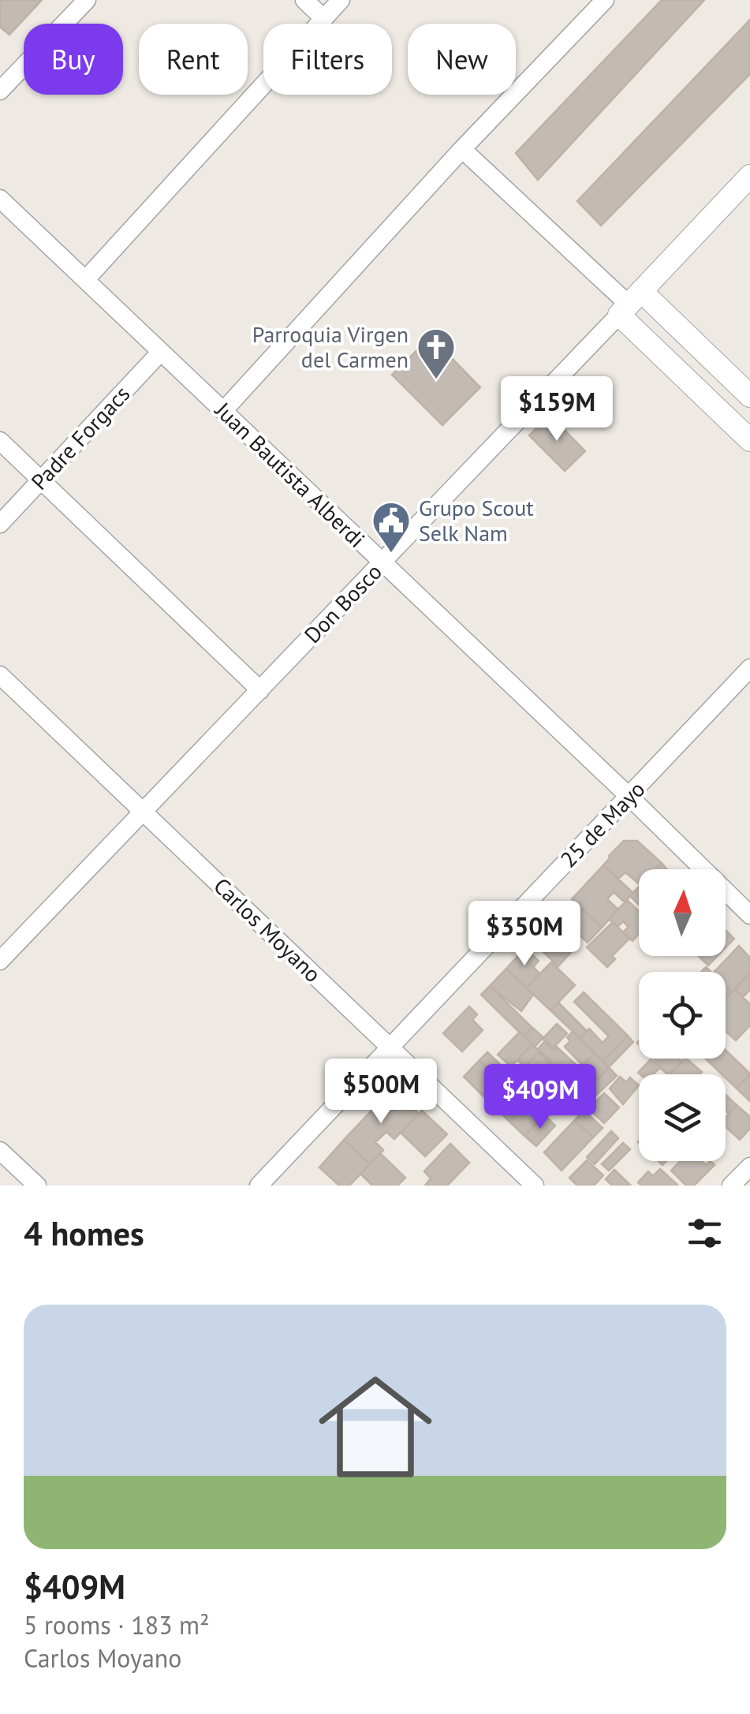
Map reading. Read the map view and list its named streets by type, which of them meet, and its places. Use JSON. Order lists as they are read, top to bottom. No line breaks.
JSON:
{"streets":{"street":["Padre Forgacs","Juan Bautista Alberdi","Don Bosco","25 de Mayo","Carlos Moyano"]},"crossings":[["Padre Forgacs","Juan Bautista Alberdi"],["Juan Bautista Alberdi","Don Bosco"],["Juan Bautista Alberdi","25 de Mayo"],["Don Bosco","Carlos Moyano"],["25 de Mayo","Carlos Moyano"]],"places":{"church":["Parroquia Virgen del Carmen"],"public building":["Grupo Scout Selk Nam"]},"north":"top","page":{"chip":["Buy","Rent","Filters","New"],"price":["$159M","$350M","$500M","$409M"],"heading":"4 homes","list":[{"name":"$409M","note":"5 rooms · 183 m² · Carlos Moyano"}]}}
